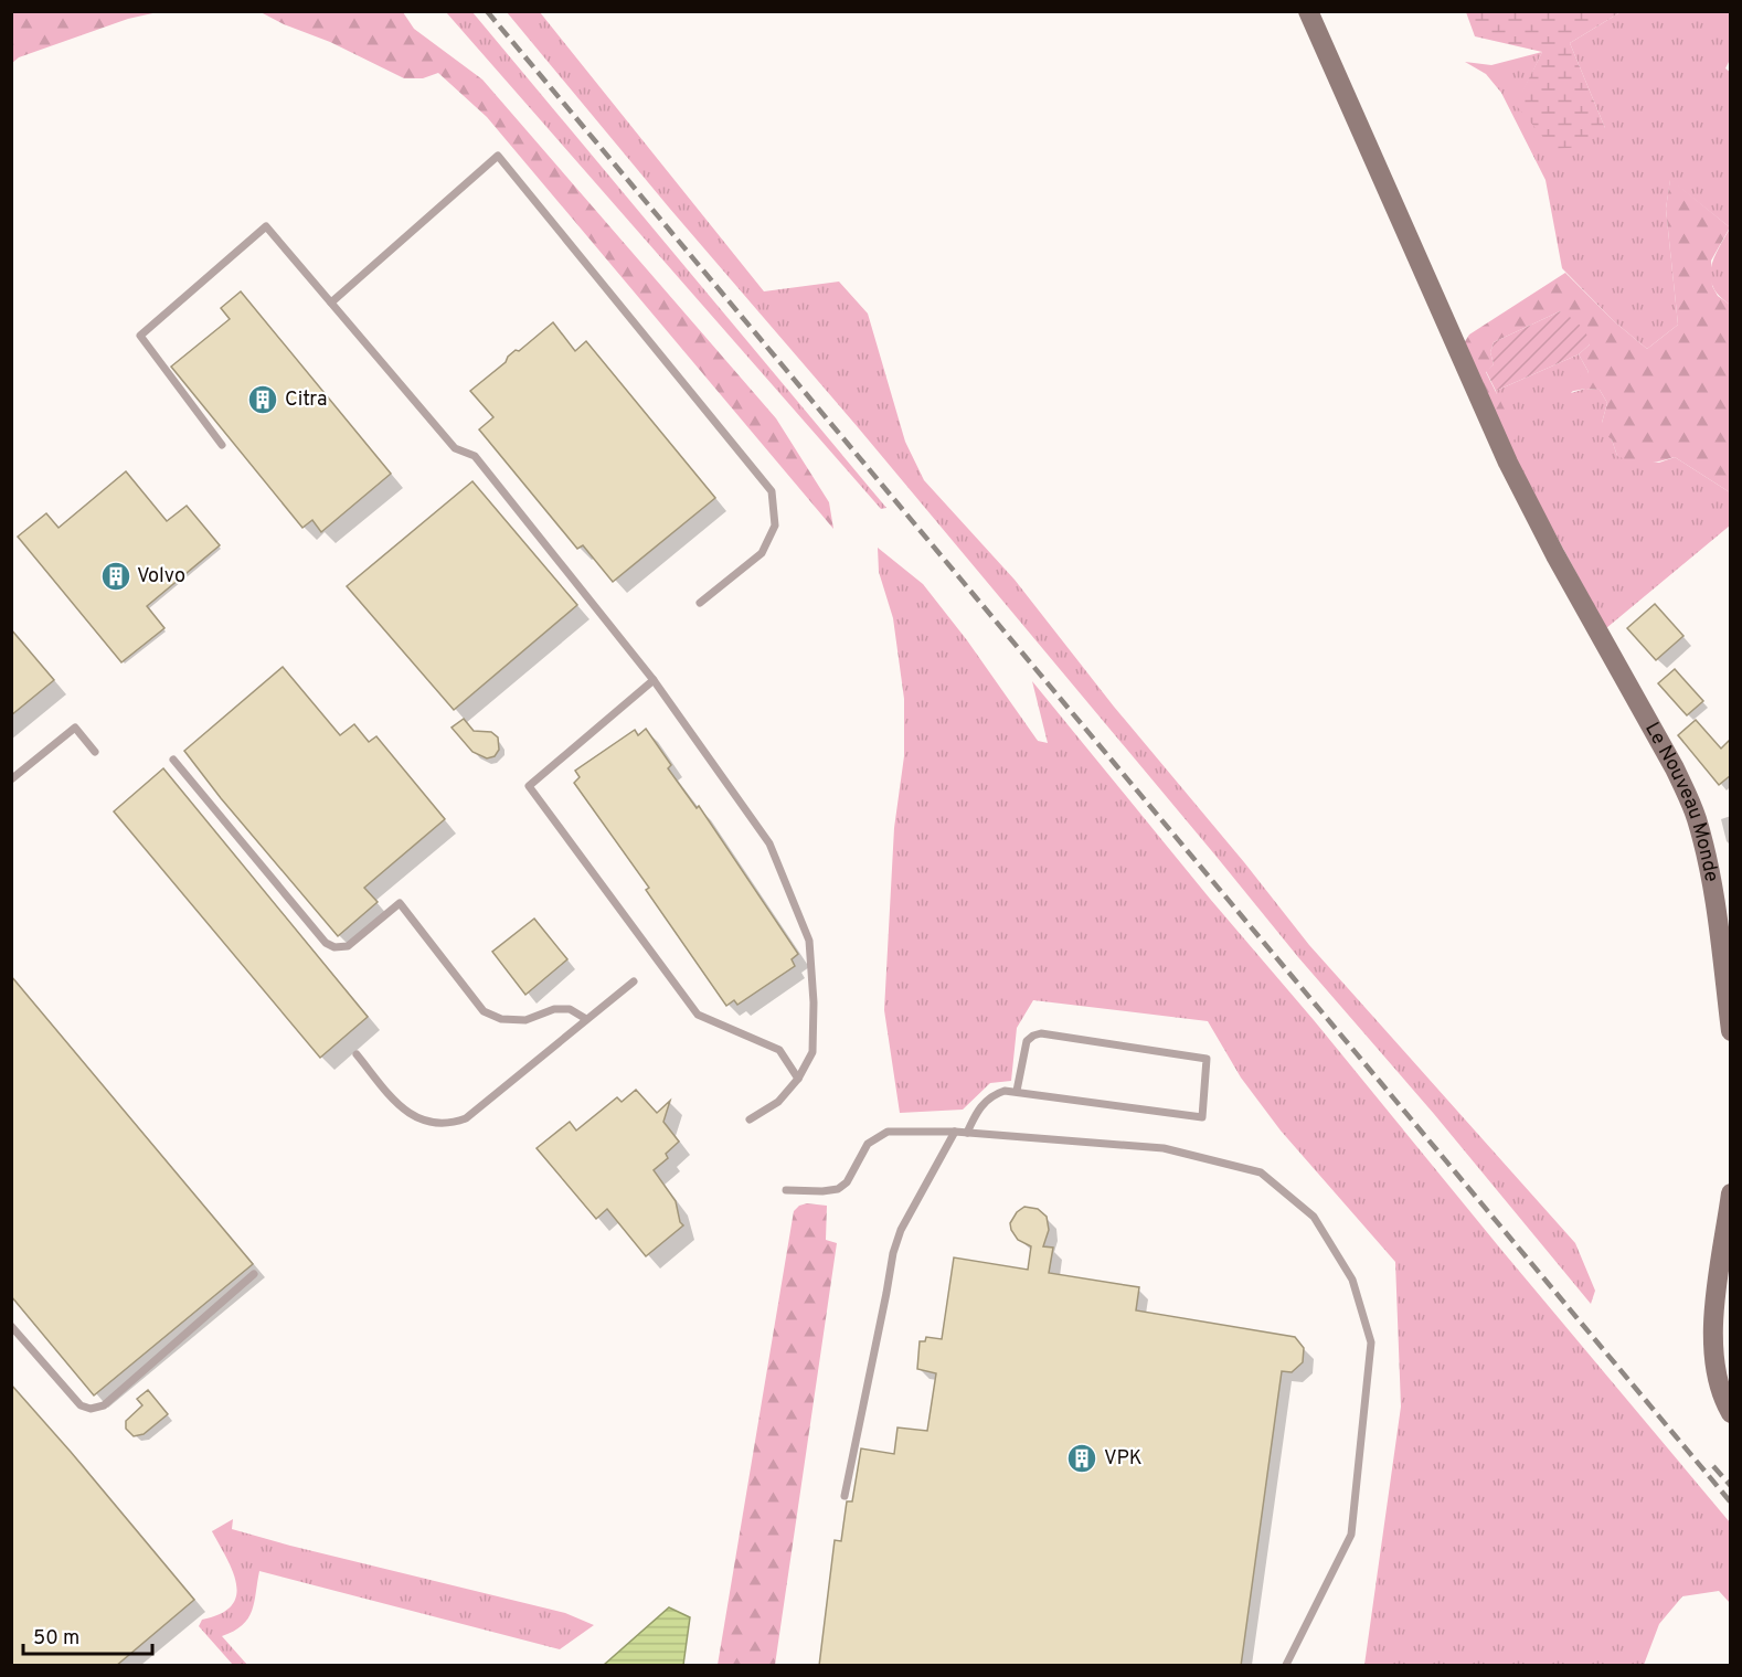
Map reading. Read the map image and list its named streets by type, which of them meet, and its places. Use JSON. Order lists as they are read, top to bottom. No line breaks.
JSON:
{"streets":{"street":["Le Nouveau Monde"]},"places":{"building":["Citra","Volvo","VPK"]},"scale_bar":"50 m"}
